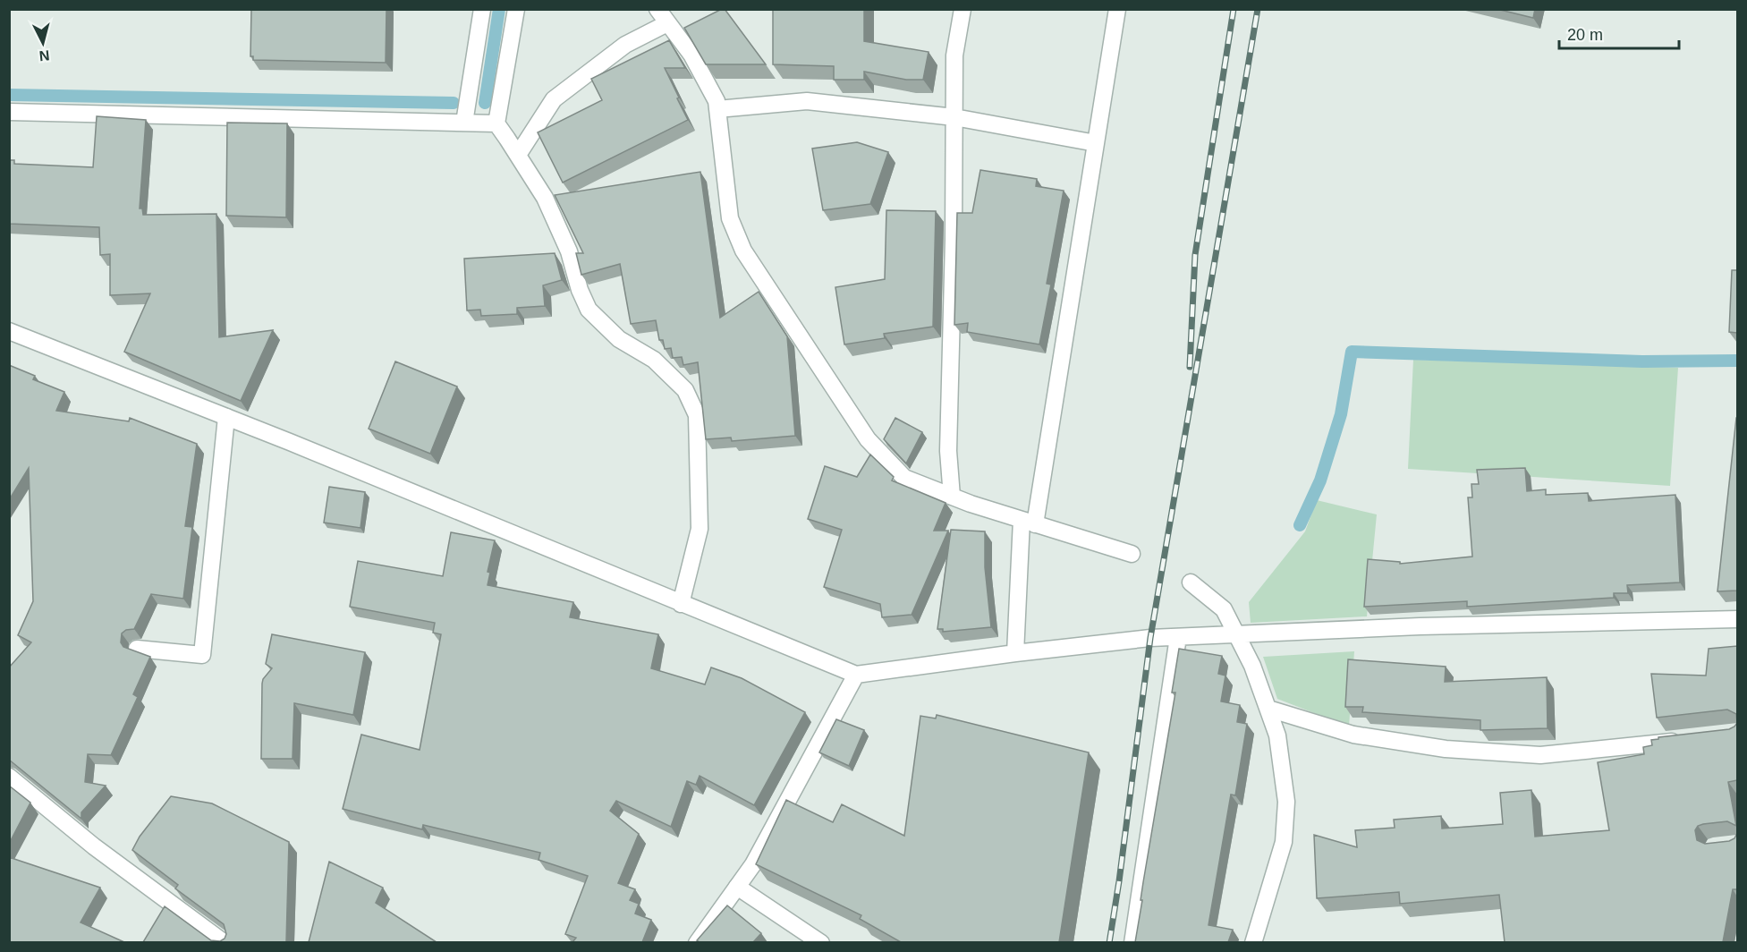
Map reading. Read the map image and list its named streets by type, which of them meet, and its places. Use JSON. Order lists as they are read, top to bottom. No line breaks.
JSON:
{"scale_bar":"20 m","north":"bottom"}
